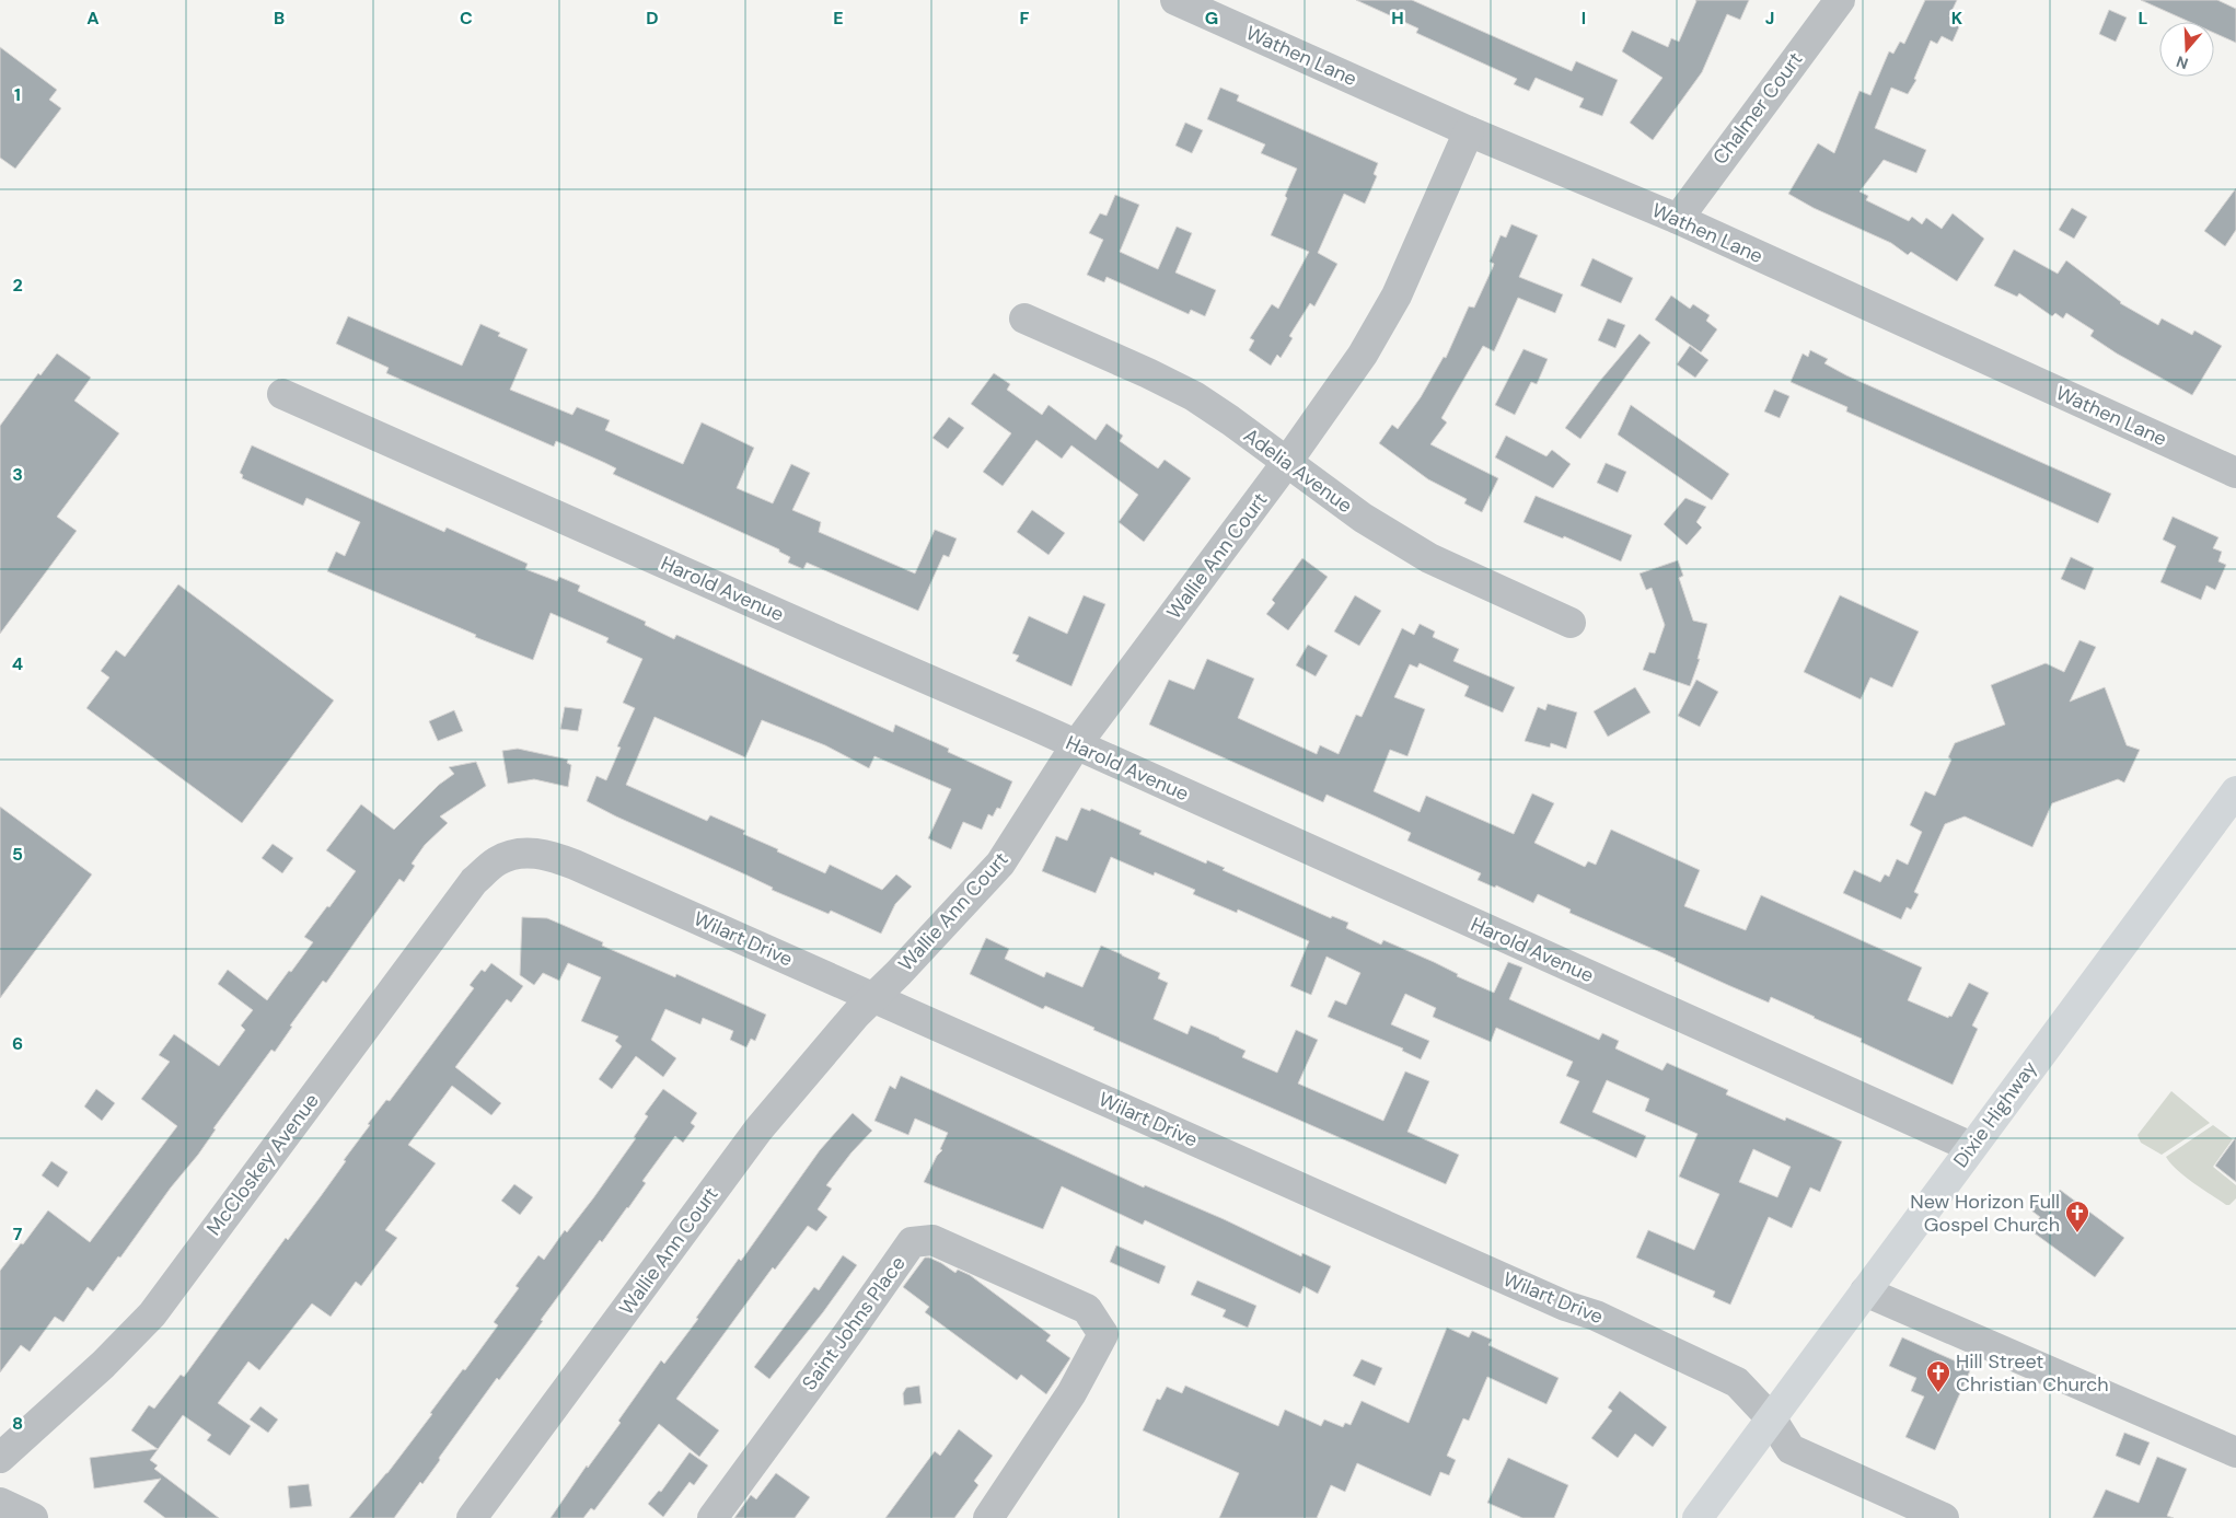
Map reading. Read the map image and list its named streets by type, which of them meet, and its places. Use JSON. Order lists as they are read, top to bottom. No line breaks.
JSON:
{"streets":{"main road":["Dixie Highway"],"street":["Wathen Lane","Chalmer Court","Adelia Avenue","Wallie Ann Court","Harold Avenue","Wilart Drive","McCloskey Avenue","Saint Johns Place"]},"crossings":[["Wathen Lane","Chalmer Court"],["Wathen Lane","Wallie Ann Court"],["Adelia Avenue","Wallie Ann Court"],["Wallie Ann Court","Harold Avenue"],["Wallie Ann Court","Wilart Drive"],["Harold Avenue","Dixie Highway"],["Wilart Drive","Dixie Highway"],["Wilart Drive","McCloskey Avenue"]],"places":{"church":["New Horizon Full Gospel Church","Hill Street Christian Church"]},"north":"bottom","grid":{"columns":["A","B","C","D","E","F","G","H","I","J","K","L"],"rows":["1","2","3","4","5","6","7","8"]}}
